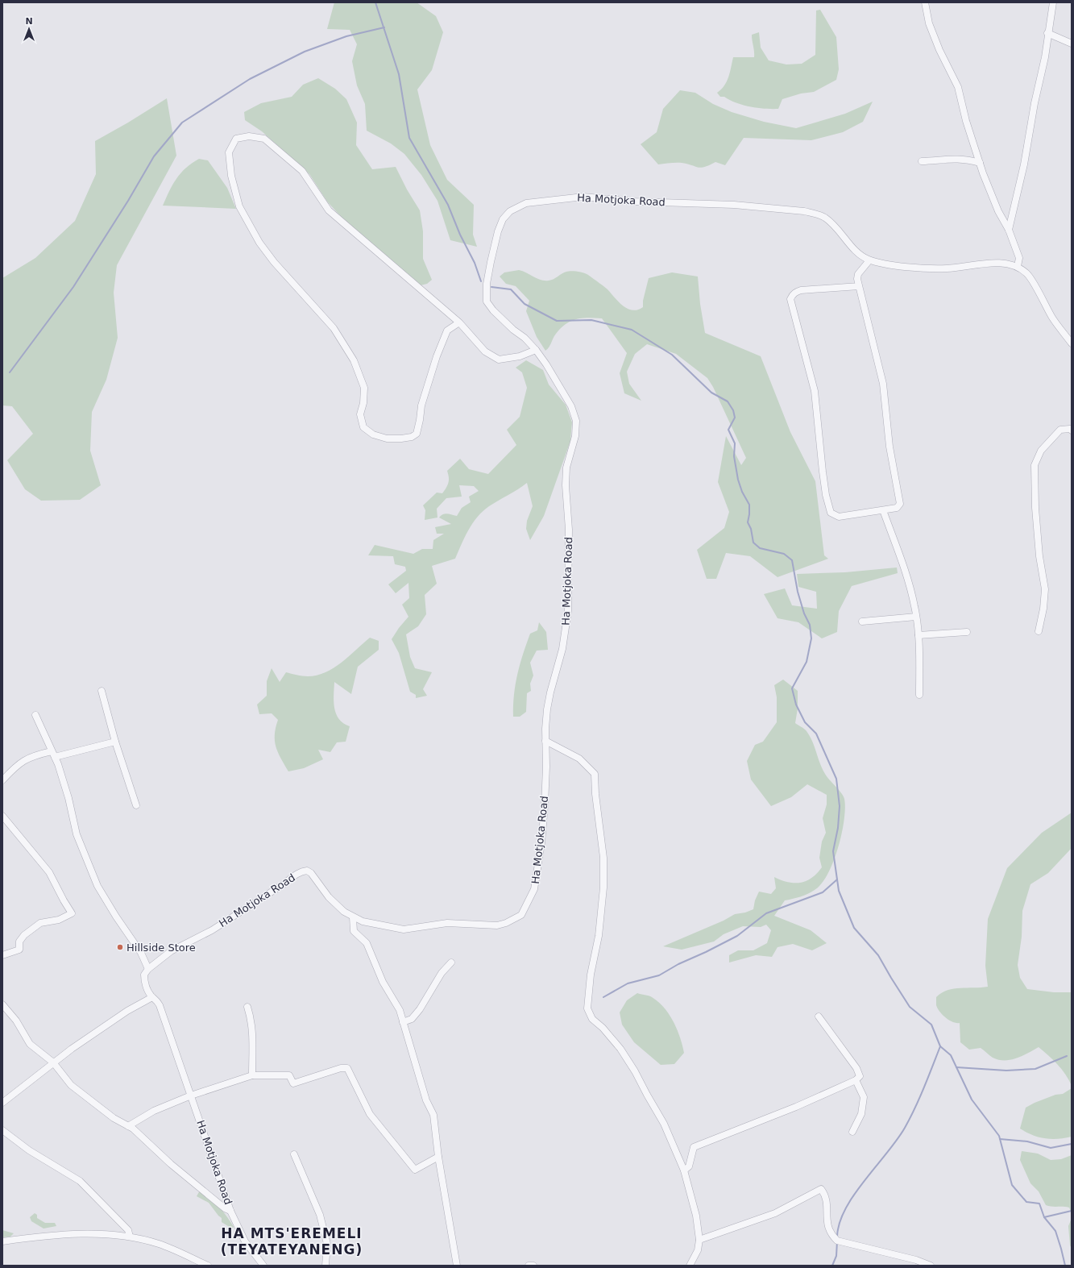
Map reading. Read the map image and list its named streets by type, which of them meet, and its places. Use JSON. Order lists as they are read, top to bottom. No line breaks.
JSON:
{"streets":{"street":["Ha Motjoka Road"]},"districts":["HA MTS'EREMELI (TEYATEYANENG)"],"places":["Hillside Store"],"north":"top"}
